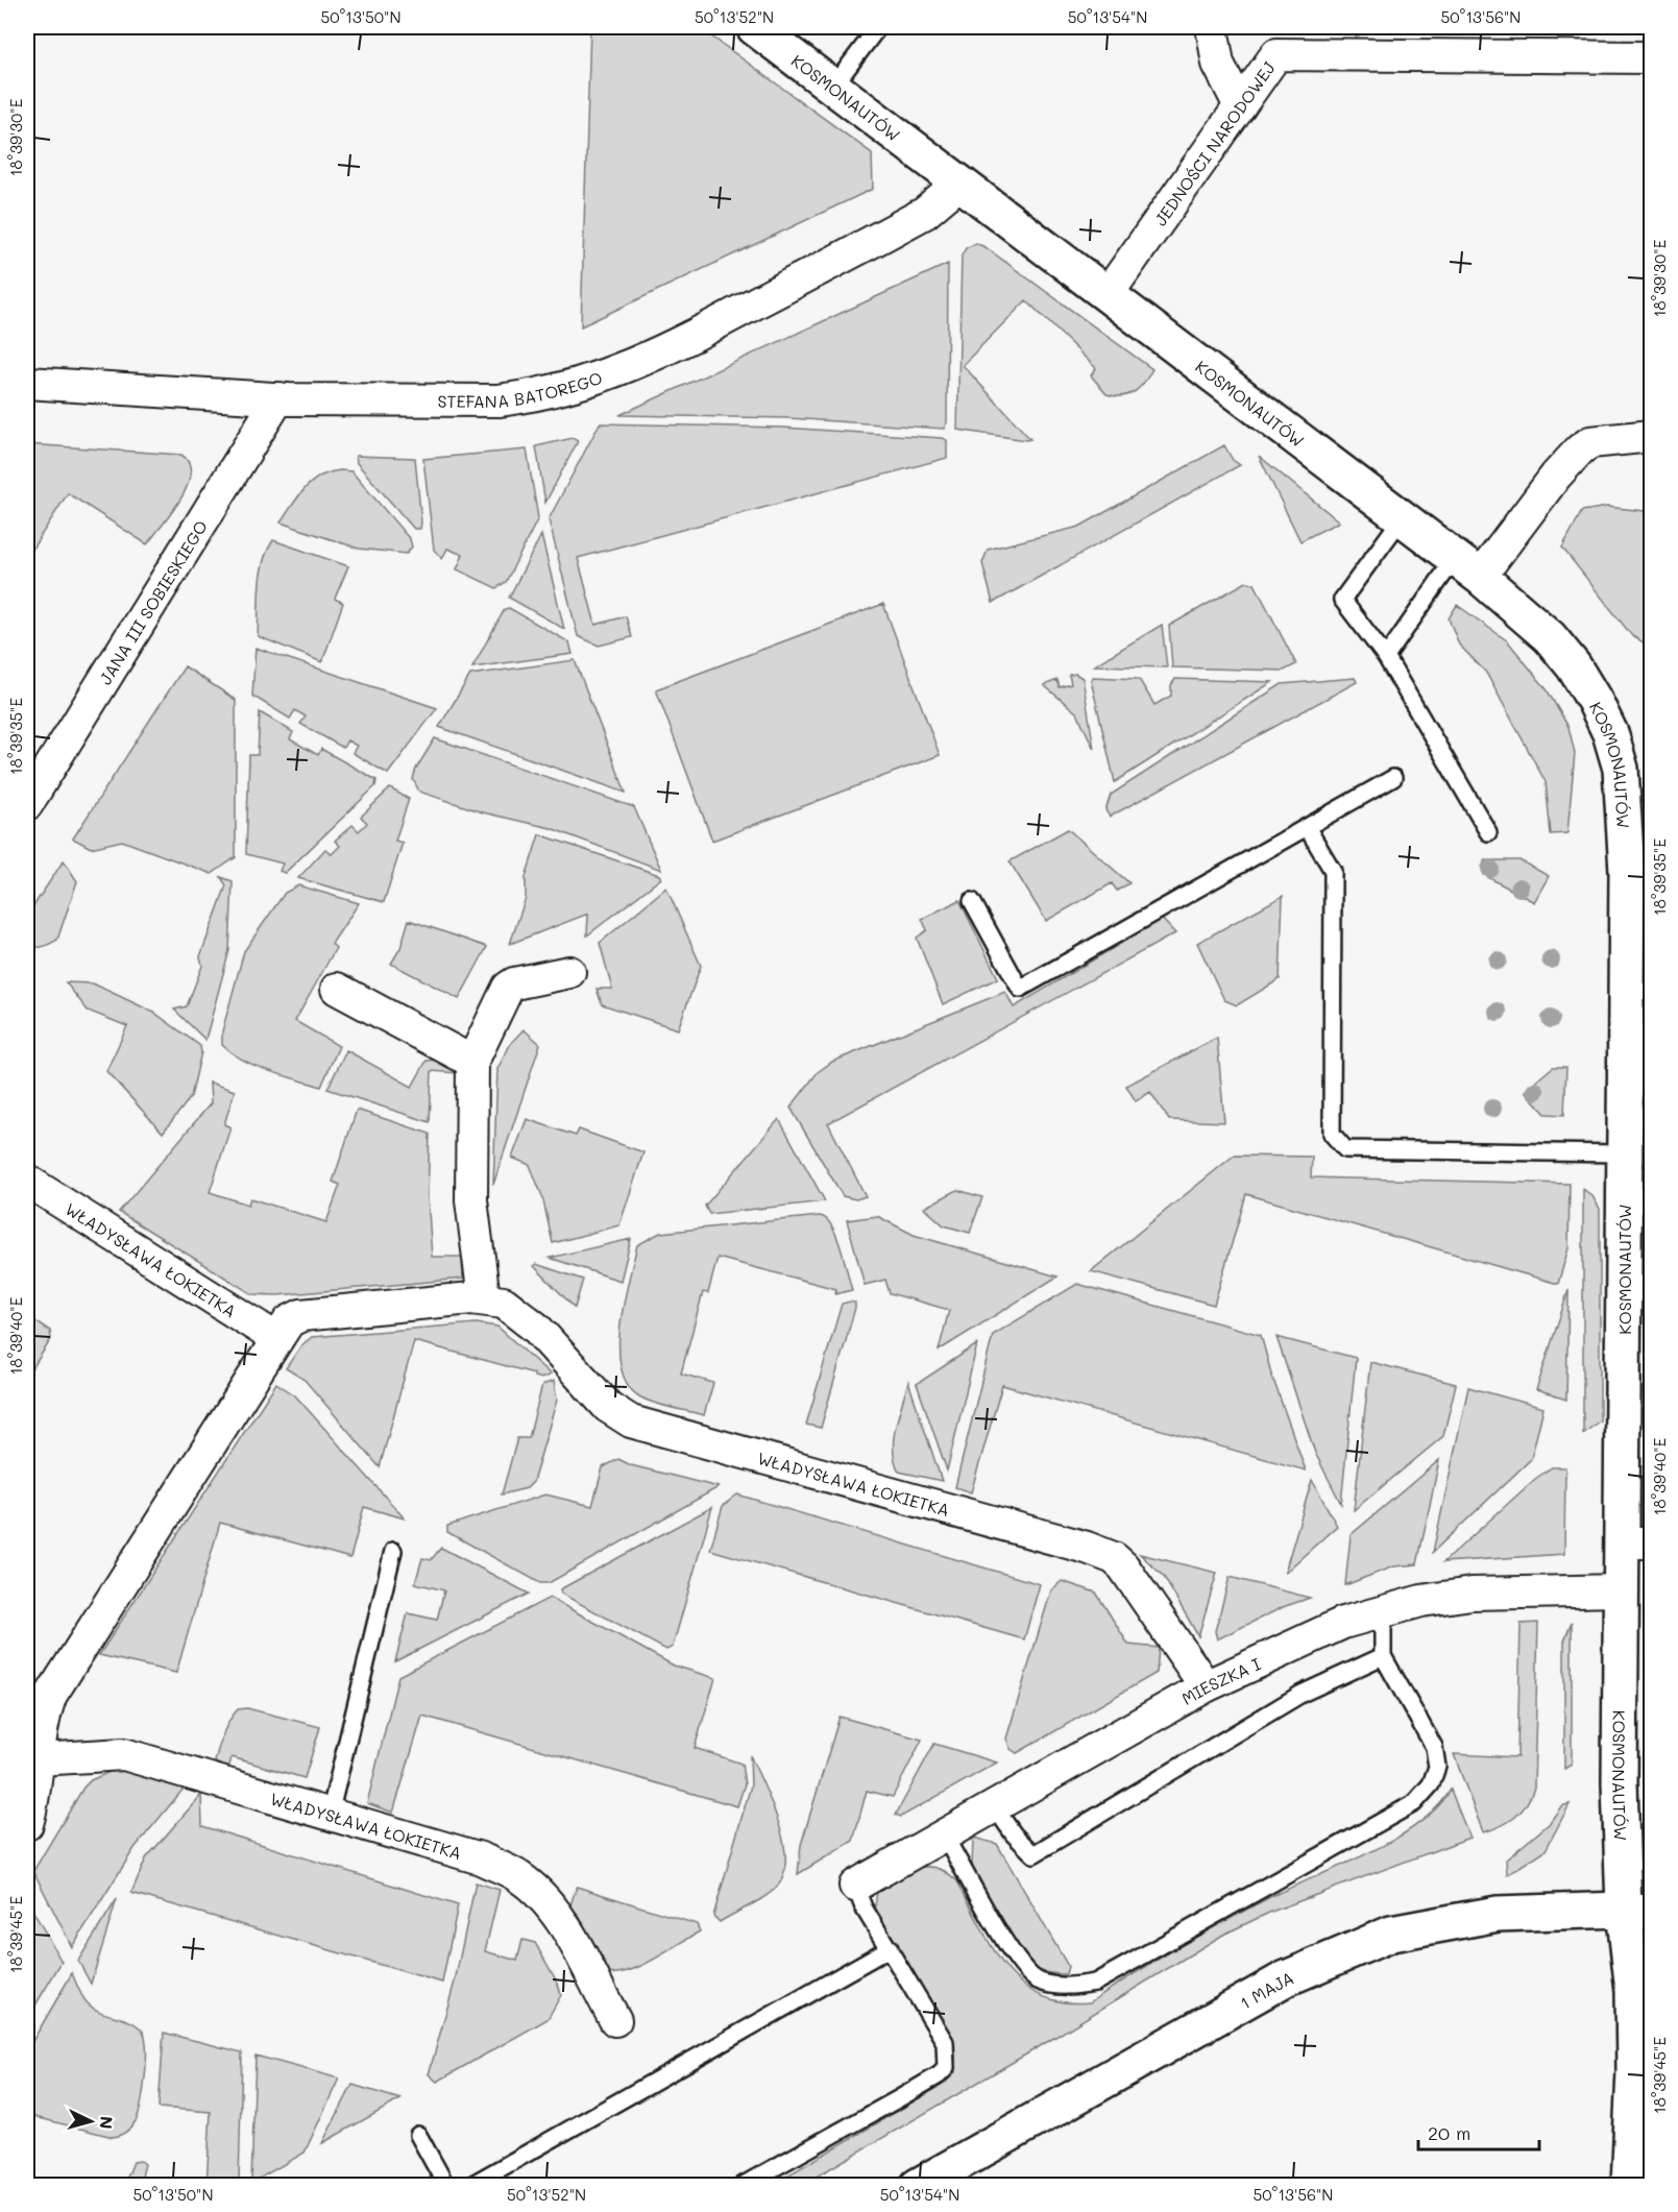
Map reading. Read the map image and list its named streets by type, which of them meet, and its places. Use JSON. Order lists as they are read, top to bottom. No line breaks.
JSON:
{"streets":{"street":["KOSMONAUTÓW","JEDNOŚCI NARODOWEJ","STEFANA BATOREGO","JANA III SOBIESKIEGO","WŁADYSŁAWA ŁOKIETKA","MIESZKA I","1 MAJA"]},"crossings":[["KOSMONAUTÓW","JEDNOŚCI NARODOWEJ"],["KOSMONAUTÓW","STEFANA BATOREGO"],["KOSMONAUTÓW","MIESZKA I"],["KOSMONAUTÓW","1 MAJA"],["STEFANA BATOREGO","JANA III SOBIESKIEGO"],["WŁADYSŁAWA ŁOKIETKA","MIESZKA I"]],"scale_bar":"20 m","north":"right","coordinates":["50°13'50\"N","50°13'52\"N","50°13'54\"N","50°13'56\"N","18°39'30\"E","18°39'35\"E","18°39'40\"E","18°39'45\"E"]}
